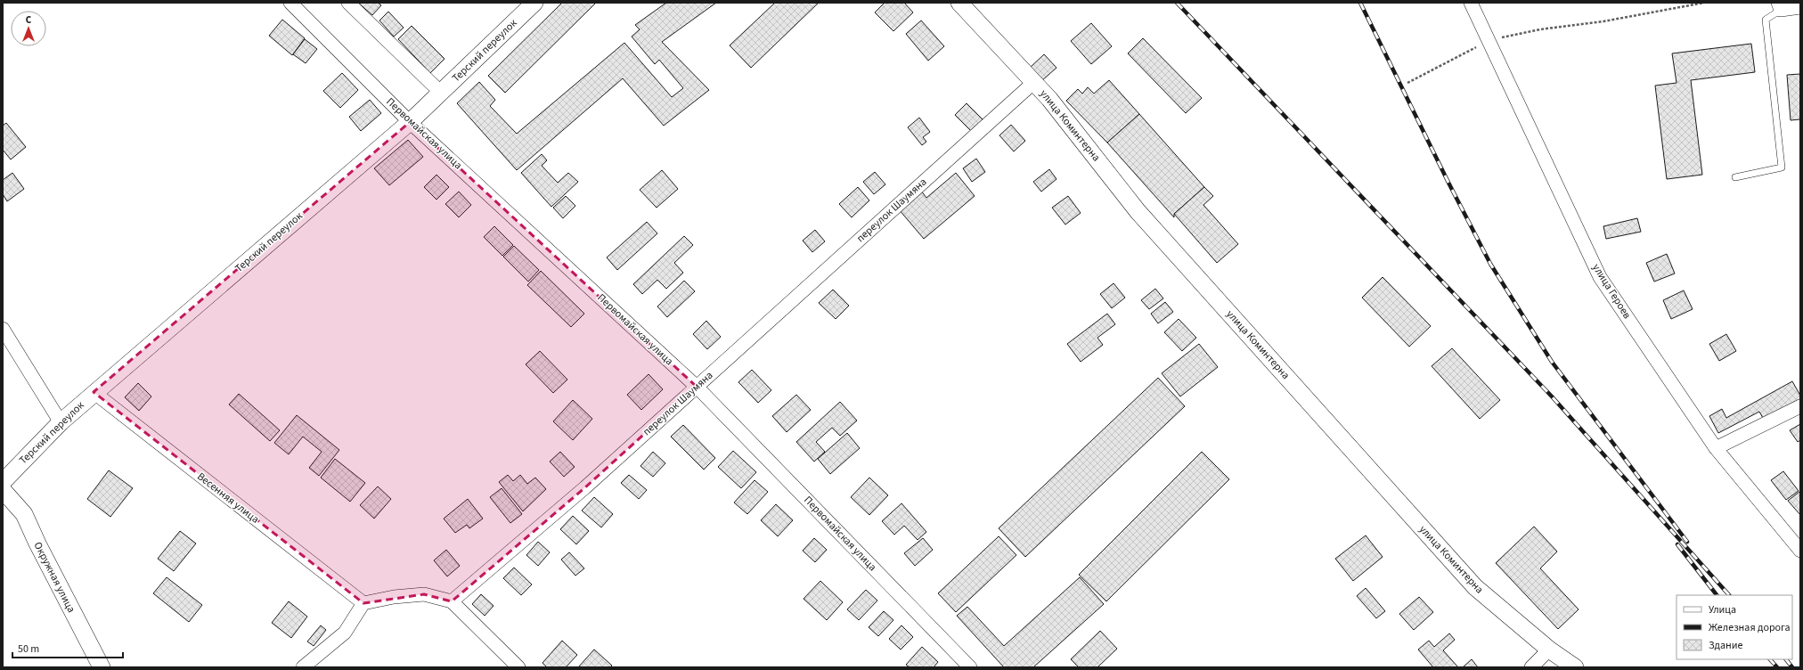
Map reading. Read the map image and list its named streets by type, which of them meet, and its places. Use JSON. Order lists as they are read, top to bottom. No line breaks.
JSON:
{"streets":{"street":["Терский переулок","улица Коминтерна","Первомайская улица","переулок Шаумяна","улица Героев","Весенняя улица","Окружная улица"]},"crossings":[["Терский переулок","Первомайская улица"],["Терский переулок","Весенняя улица"],["улица Коминтерна","переулок Шаумяна"],["Первомайская улица","переулок Шаумяна"]],"legend":["Улица","Железная дорога","Здание"],"scale_bar":"50 m","north":"top"}
